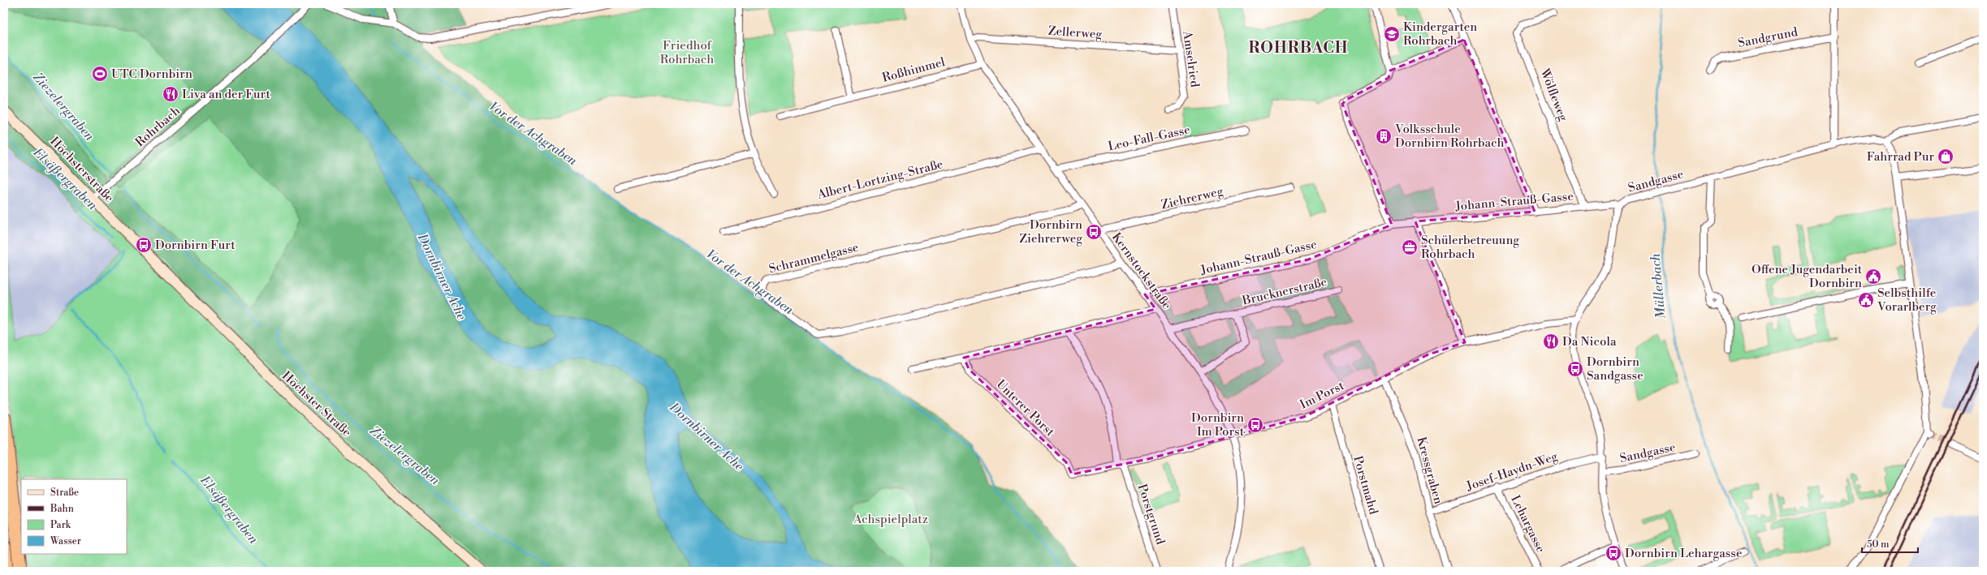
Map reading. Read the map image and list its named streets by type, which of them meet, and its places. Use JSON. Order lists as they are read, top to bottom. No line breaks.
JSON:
{"streets":{"main road":["Höchsterstraße","Höchster Straße"],"street":["Zellerweg","Sandgrund","Amselried","Roßhimmel","Wölfleweg","Rohrbach","Leo-Fall-Gasse","Albert-Lortzing-Straße","Sandgasse","Ziehrerweg","Johann-Strauß-Gasse","Schrammelgasse","Kernstockstraße","Brucknerstraße","Im Porst","Unterer Porst","Kressgraben","Josef-Haydn-Weg","Porstmahd","Porstgrund","Lehargasse"]},"crossings":[["Zellerweg","Amselried"],["Zellerweg","Kernstockstraße"],["Roßhimmel","Kernstockstraße"],["Wölfleweg","Johann-Strauß-Gasse"],["Rohrbach","Höchsterstraße"],["Leo-Fall-Gasse","Kernstockstraße"],["Höchsterstraße","Höchster Straße"],["Albert-Lortzing-Straße","Kernstockstraße"],["Sandgasse","Johann-Strauß-Gasse"],["Sandgasse","Im Porst"],["Sandgasse","Josef-Haydn-Weg"],["Ziehrerweg","Kernstockstraße"],["Johann-Strauß-Gasse","Kernstockstraße"],["Schrammelgasse","Kernstockstraße"],["Kernstockstraße","Brucknerstraße"],["Kernstockstraße","Im Porst"],["Im Porst","Unterer Porst"],["Im Porst","Kressgraben"],["Im Porst","Porstmahd"],["Im Porst","Porstgrund"],["Kressgraben","Josef-Haydn-Weg"],["Josef-Haydn-Weg","Lehargasse"]],"districts":["ROHRBACH"],"water":["Ziezelergraben","Vor der Achgraben","Elsäßergraben","Dornbirner Ache","Müllerbach"],"parks":["Friedhof Rohrbach","Achspielplatz"],"places":{"school or university":["Kindergarten Rohrbach"],"sports":["UTC Dornbirn"],"restaurant":["Liva an der Furt","Da Nicola"],"building":["Volksschule Dornbirn Rohrbach"],"shop":["Fahrrad Pur"],"bus stop":["Dornbirn Ziehrerweg","Dornbirn Furt","Dornbirn Sandgasse","Dornbirn Im Porst","Dornbirn Lehargasse"],"office":["Schülerbetreuung Rohrbach"],"public building":["Offene Jugendarbeit Dornbirn","Selbsthilfe Vorarlberg"]},"legend":["Straße","Bahn","Park","Wasser"],"scale_bar":"50 m"}
